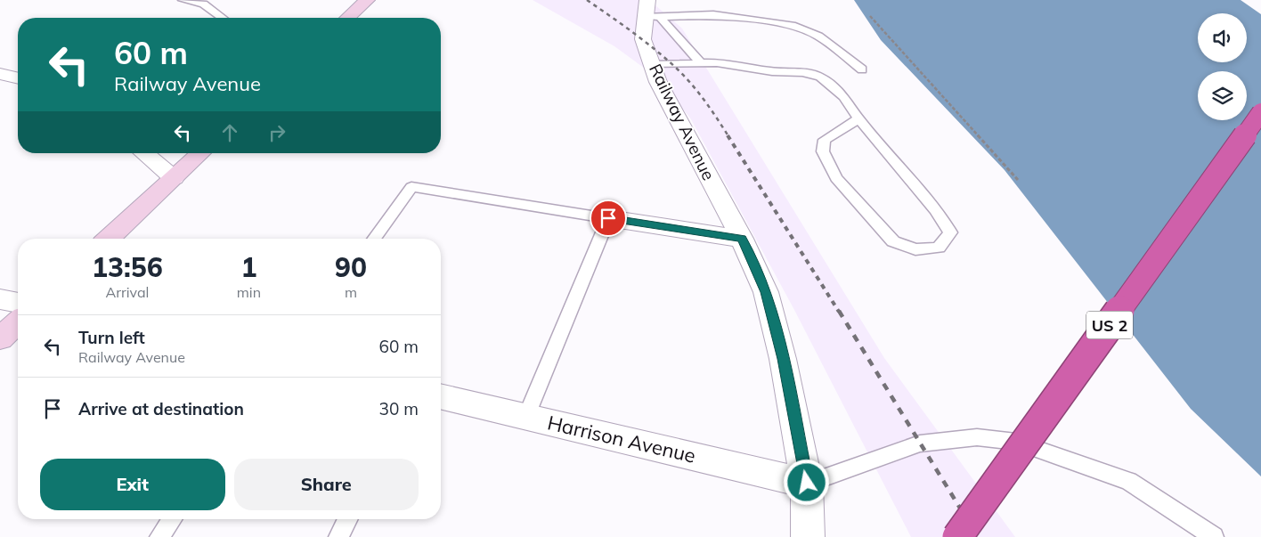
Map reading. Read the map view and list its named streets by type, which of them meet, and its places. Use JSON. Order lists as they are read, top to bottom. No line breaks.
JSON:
{"streets":{"highway":["US 2"],"street":["Railway Avenue","Harrison Avenue"]},"crossings":[["Railway Avenue","Harrison Avenue"]],"page":{"turn":["60 m","Railway Avenue"],"eta":["13:56","Arrival","1","min","90","m"],"list":[{"name":"Turn left","note":"Railway Avenue","value":"60 m"},{"name":"Arrive at destination","value":"30 m"}],"buttons":["Exit","Share"]}}
